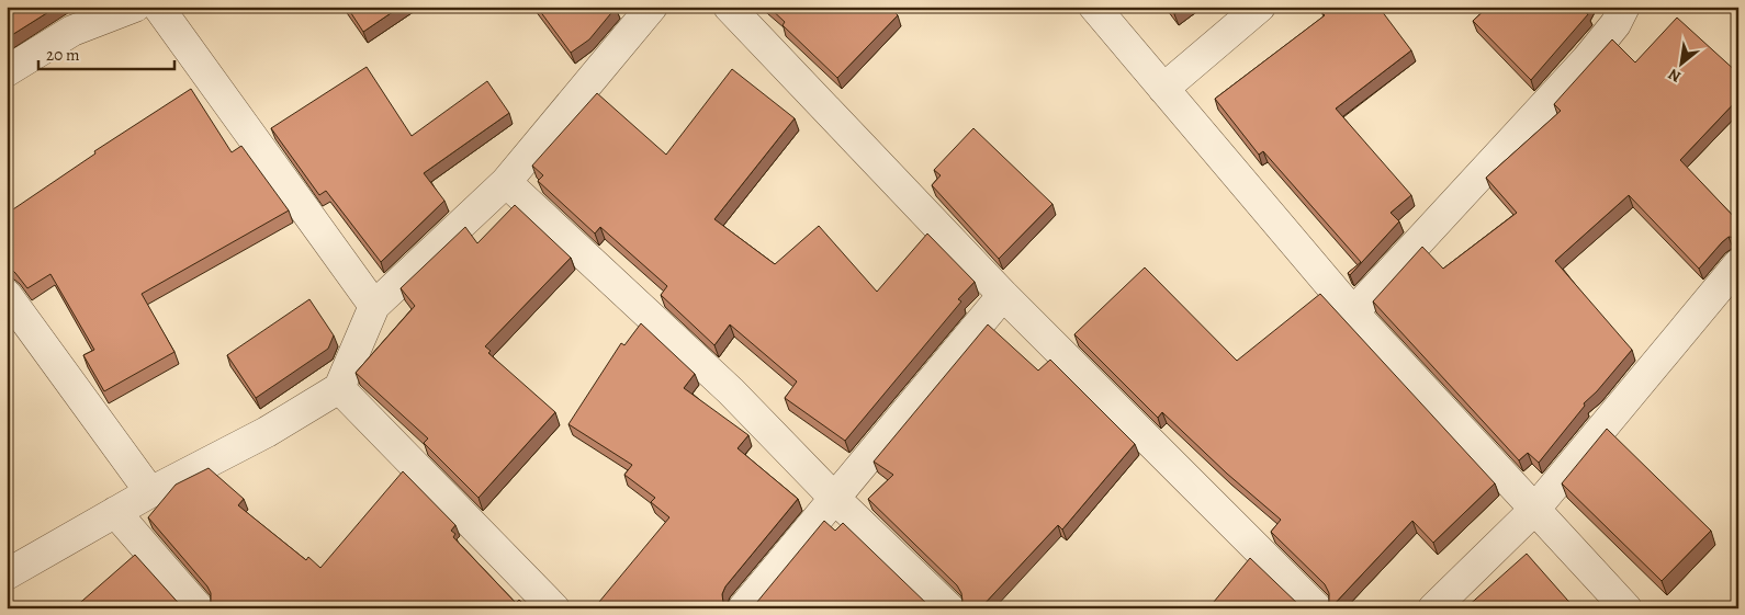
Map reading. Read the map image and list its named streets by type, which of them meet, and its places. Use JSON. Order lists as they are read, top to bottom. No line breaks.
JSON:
{"scale_bar":"20 m","north":"bottom left"}
